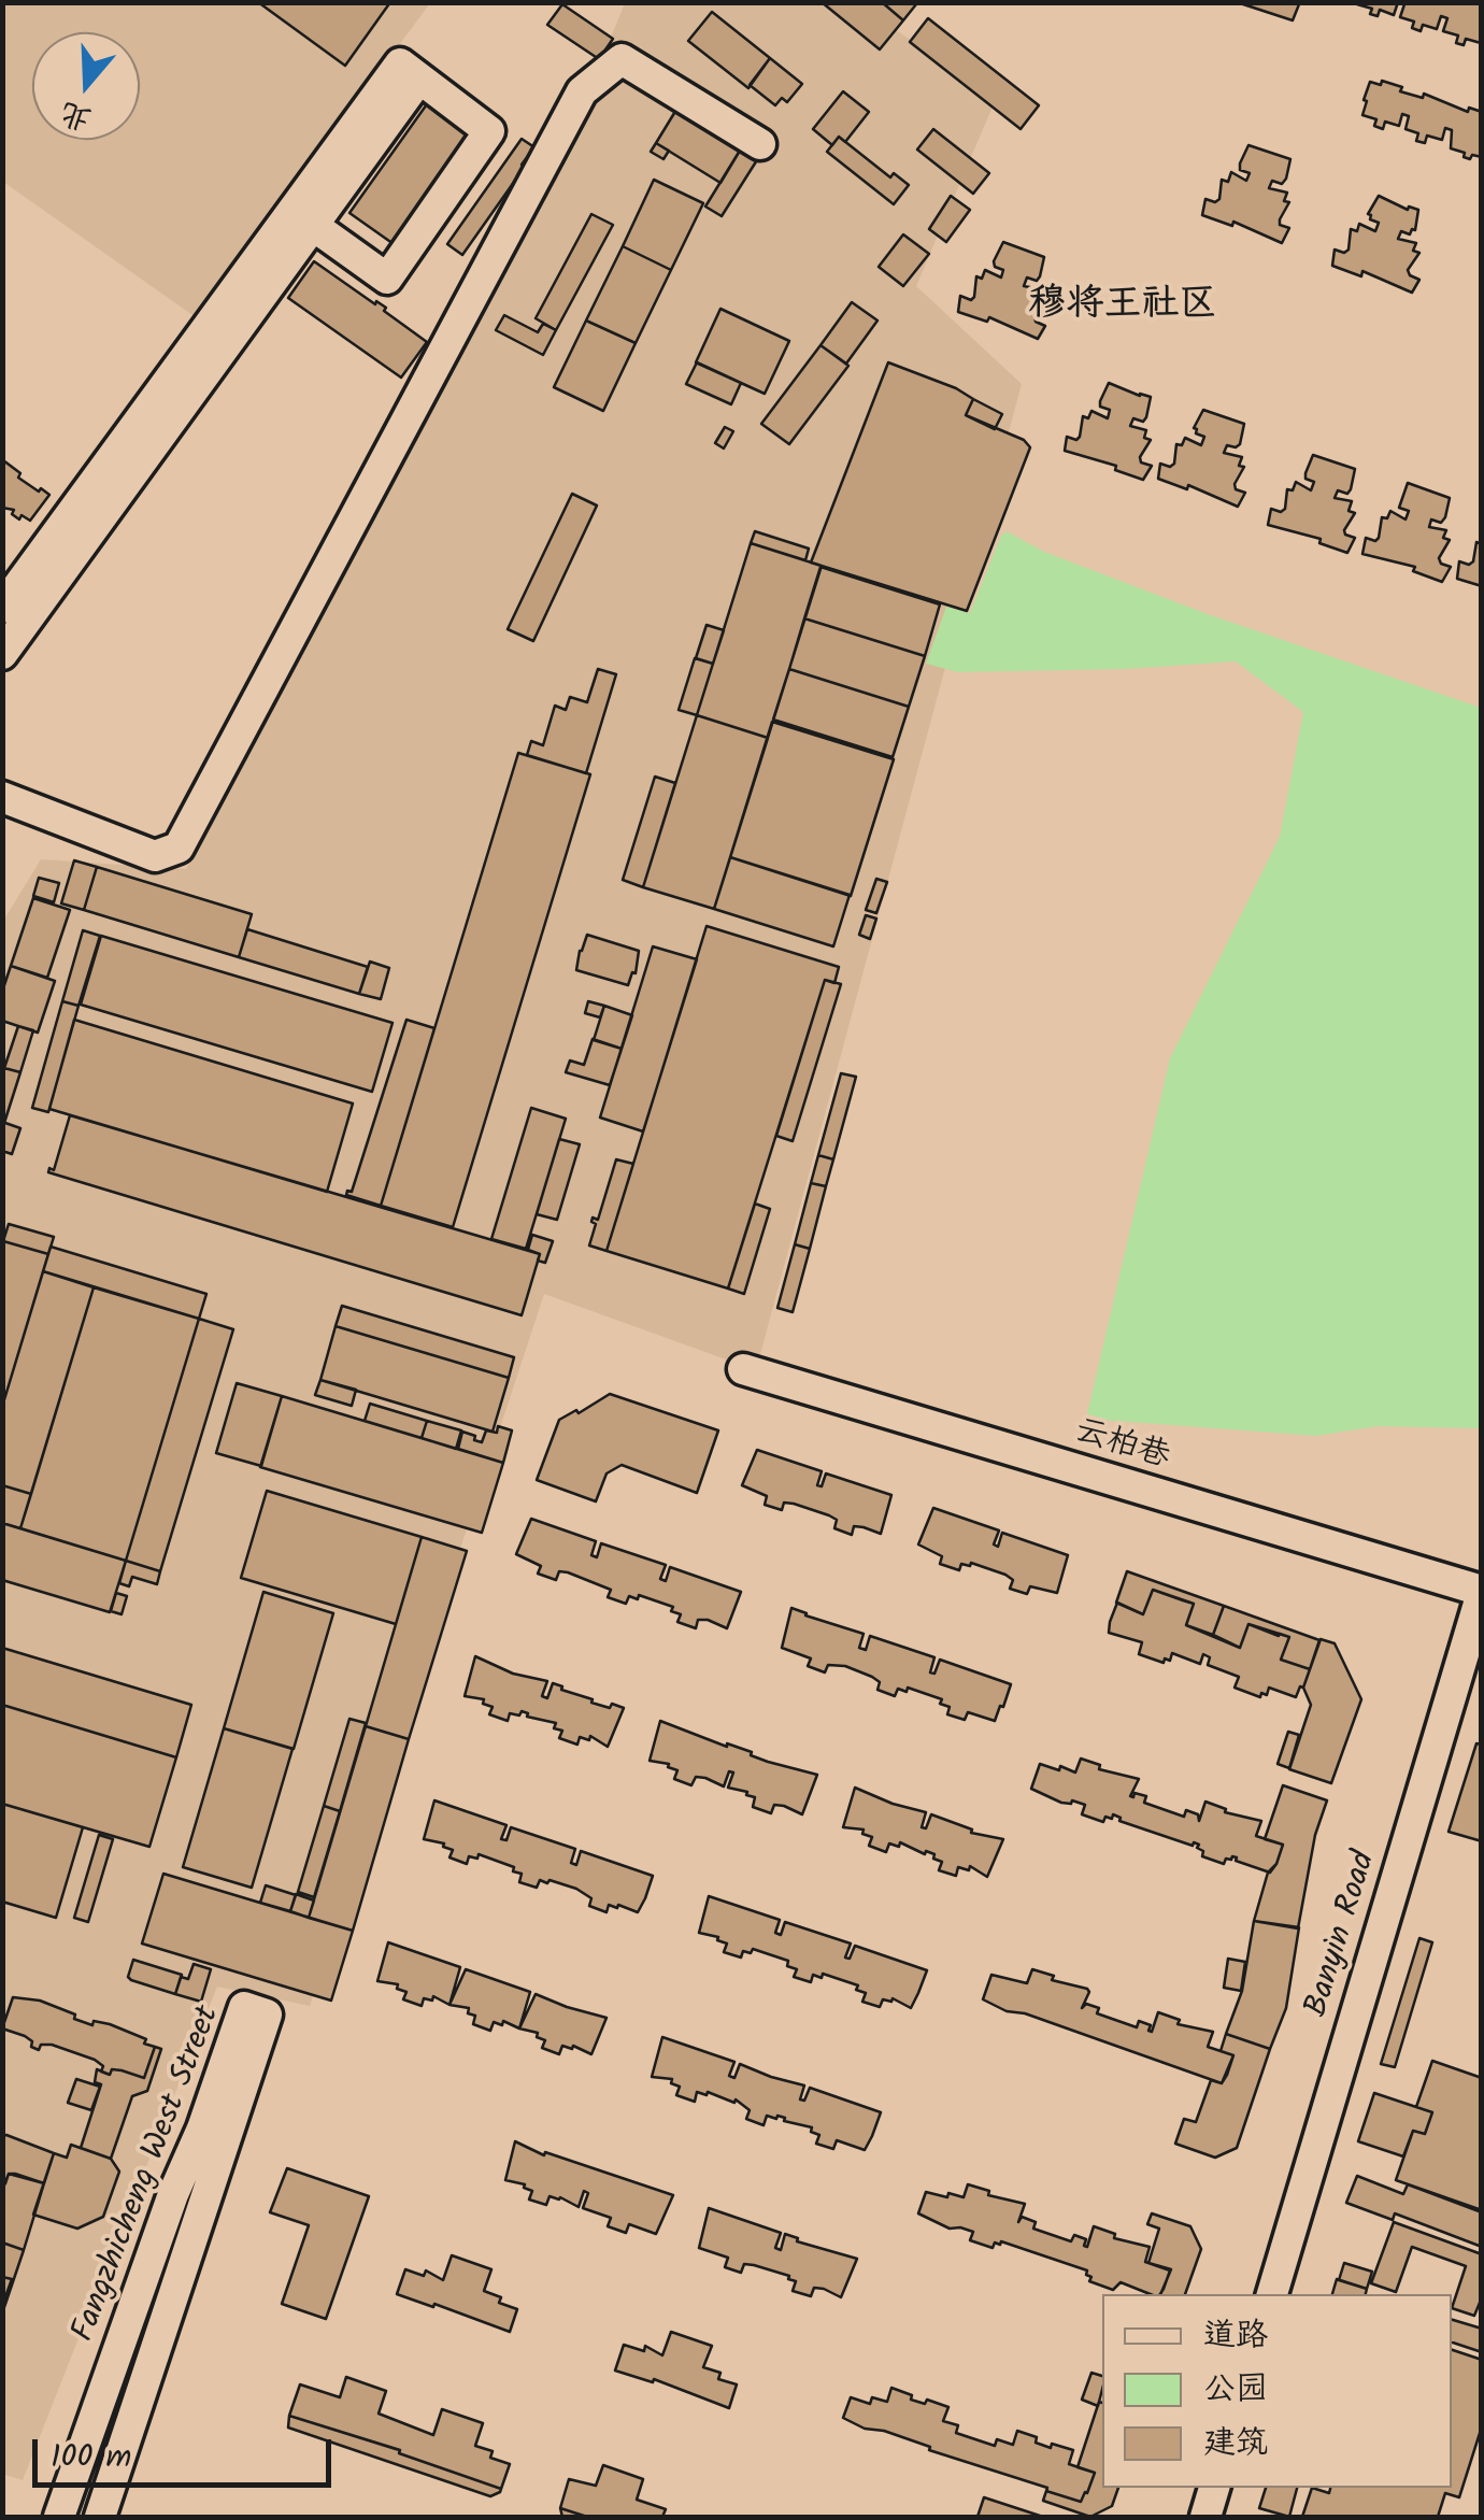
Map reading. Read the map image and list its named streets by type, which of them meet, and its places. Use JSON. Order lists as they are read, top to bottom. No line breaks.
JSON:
{"streets":{"street":["云柏巷","Banyin Road","Fangzhicheng West Street"]},"crossings":[["云柏巷","Banyin Road"]],"districts":["穆将王社区"],"legend":["道路","公园","建筑"],"scale_bar":"100 m","north":"bottom"}
